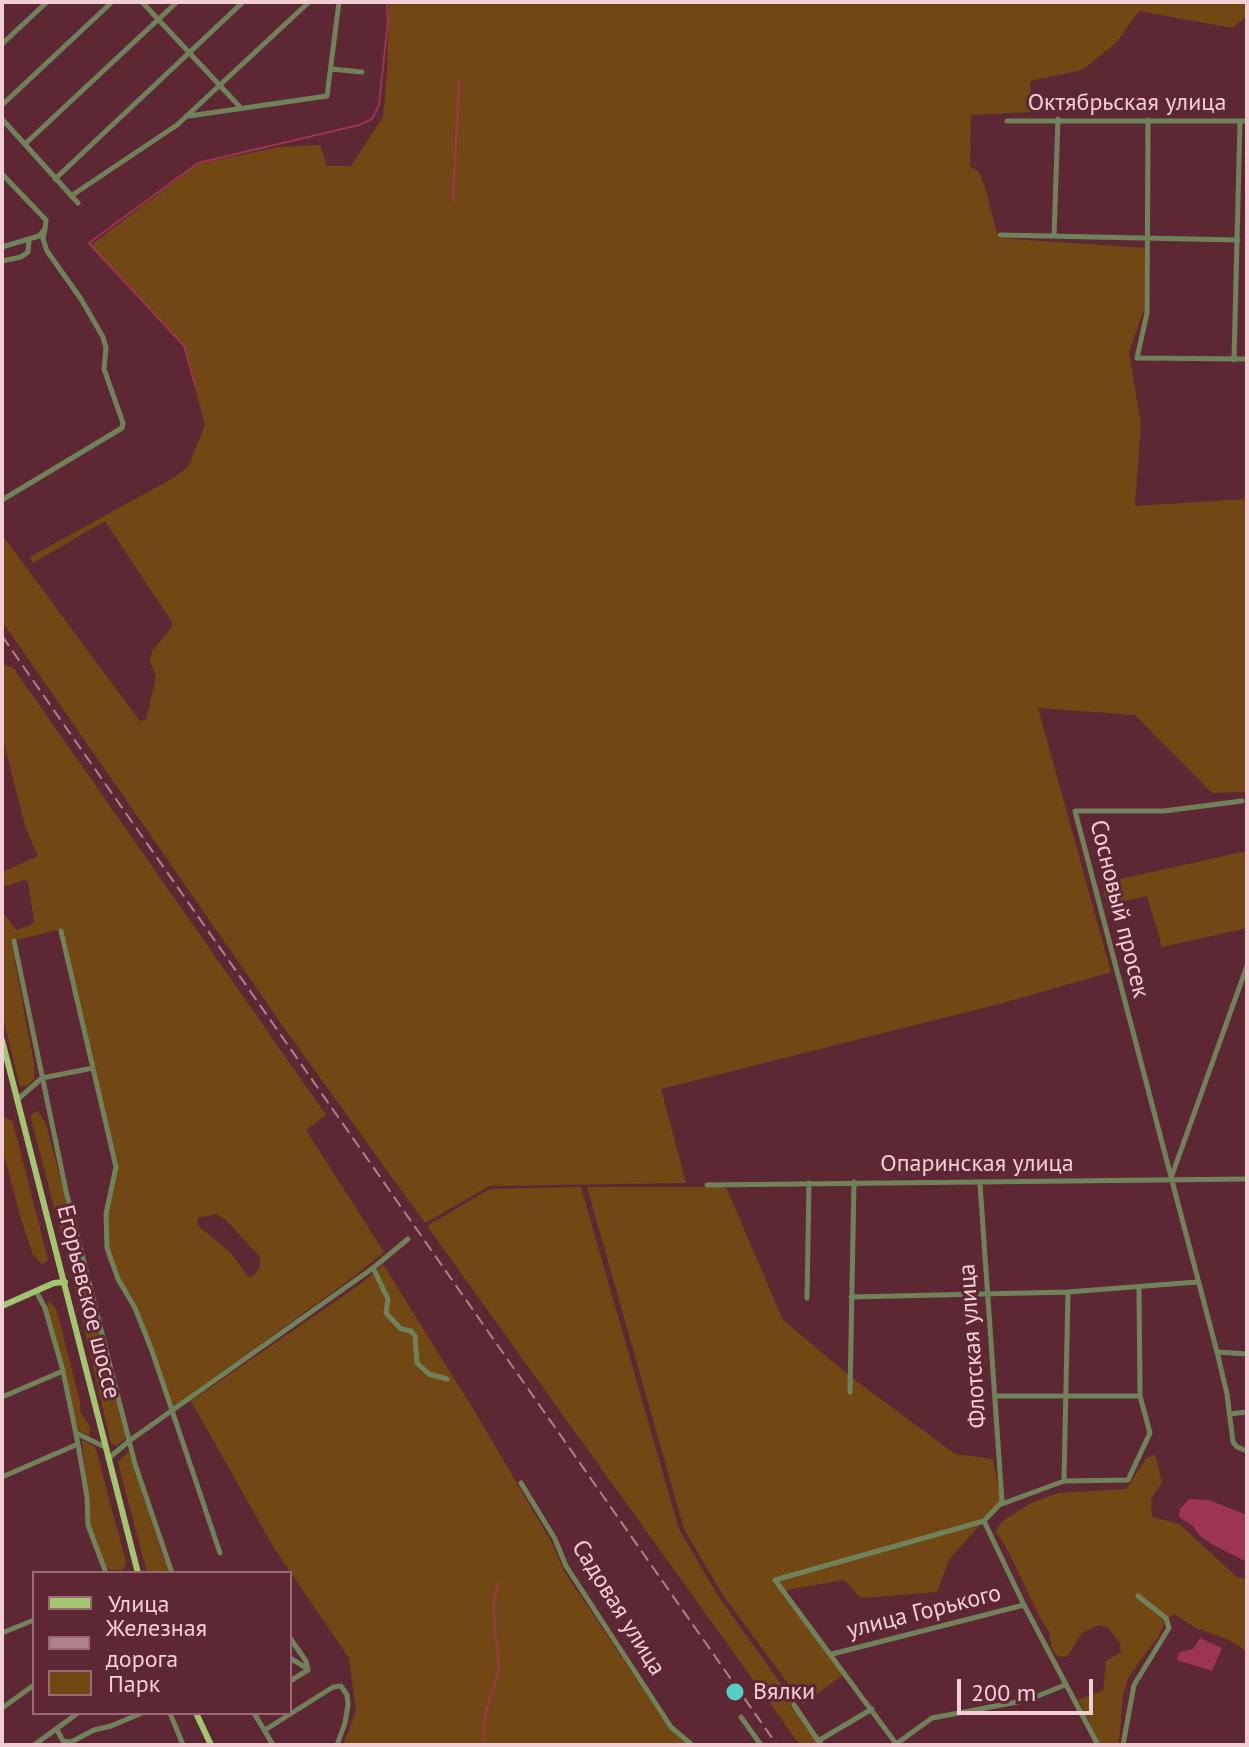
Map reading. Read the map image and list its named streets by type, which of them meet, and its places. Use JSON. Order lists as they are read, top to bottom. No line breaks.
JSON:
{"streets":{"main road":["Егорьевское шоссе"],"street":["Октябрьская улица","Сосновый просек","Опаринская улица","Флотская улица","Садовая улица","улица Горького"]},"crossings":[["Сосновый просек","Опаринская улица"],["Опаринская улица","Флотская улица"]],"places":["Вялки"],"legend":["Улица","Железная дорога","Парк"],"scale_bar":"200 m"}
